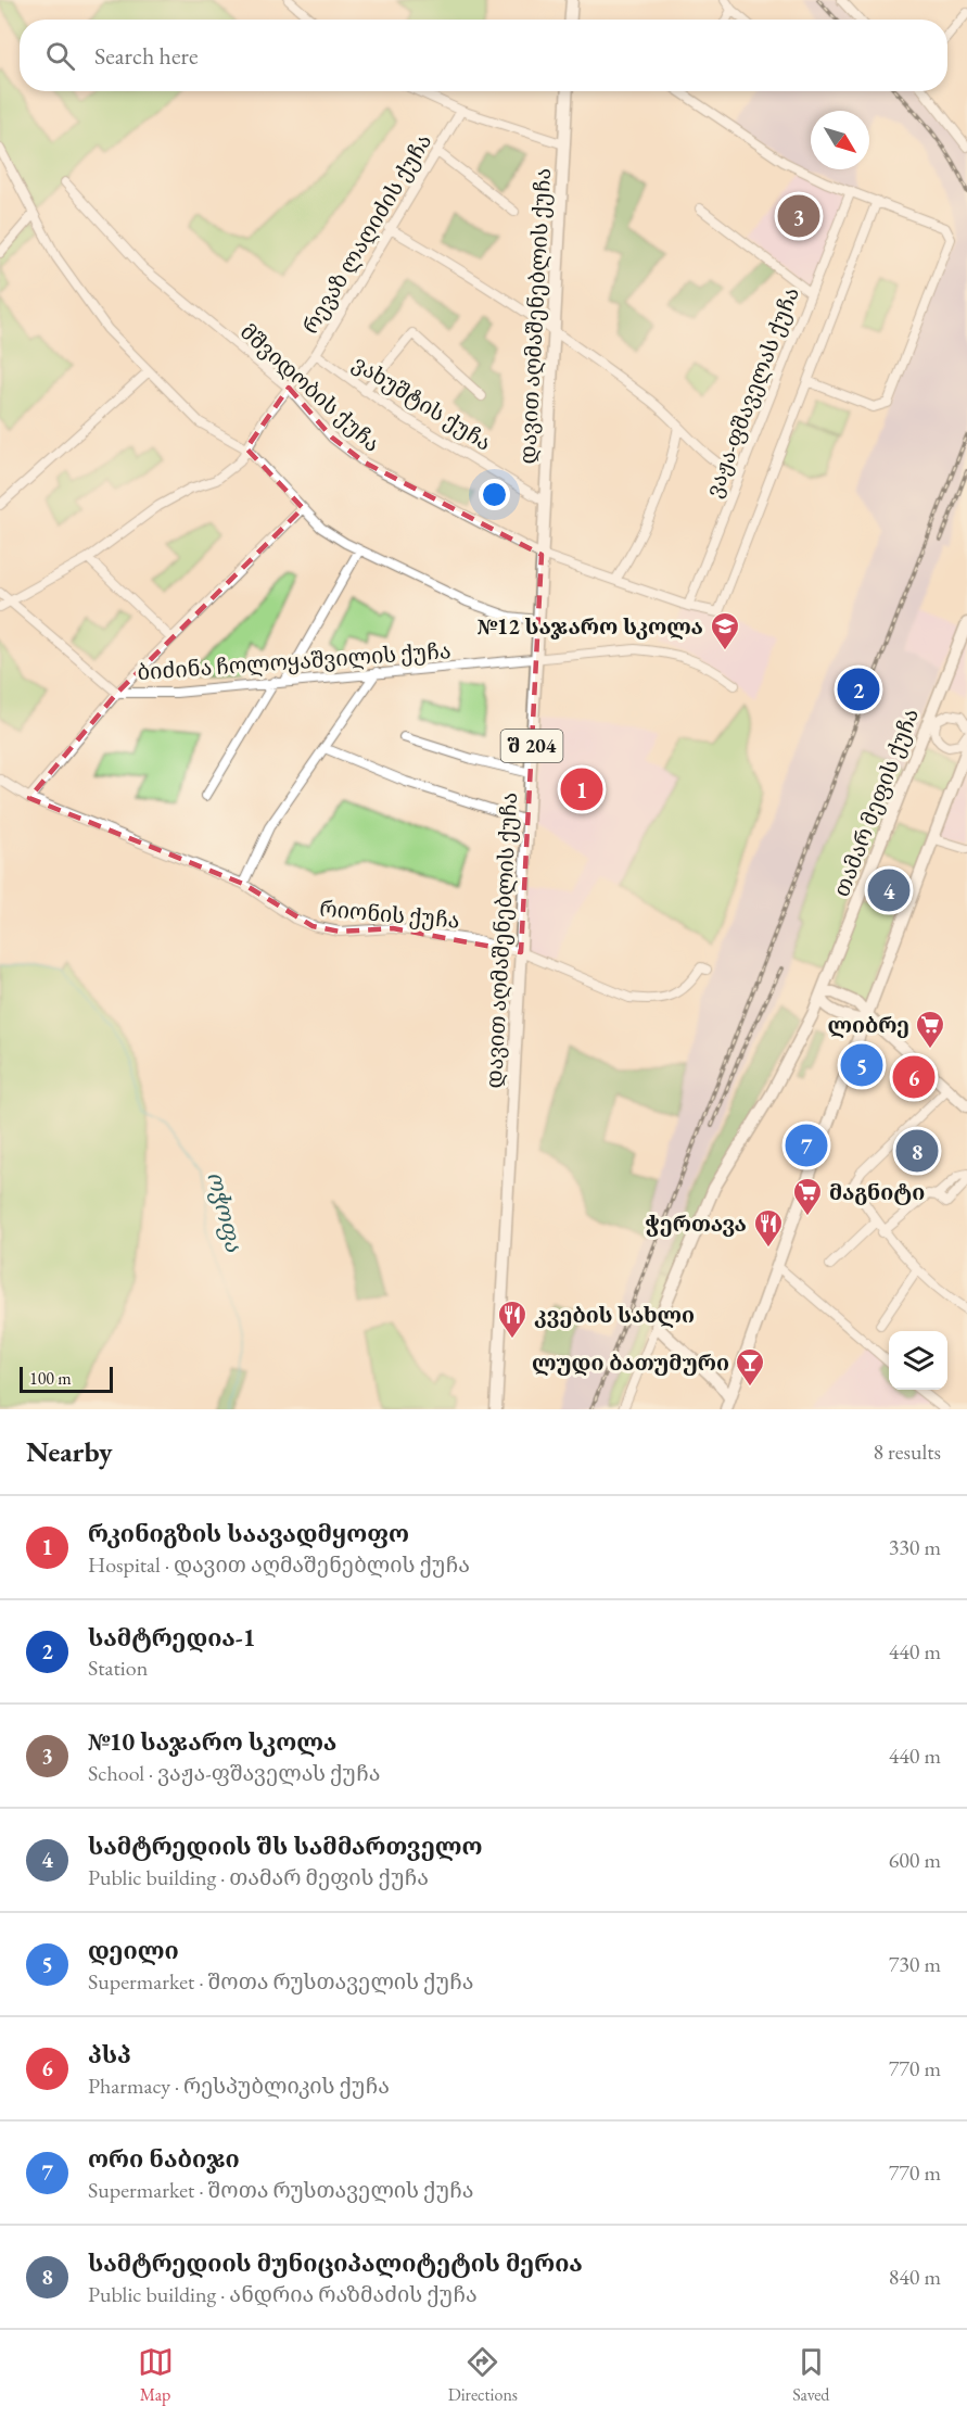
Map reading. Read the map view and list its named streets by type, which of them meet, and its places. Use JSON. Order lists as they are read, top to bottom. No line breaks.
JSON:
{"streets":{"main road":["დავით აღმაშენებლის ქუჩა","შ 204","თამარ მეფის ქუჩა"],"street":["რევაზ ლაღიძის ქუჩა","მშვიდობის ქუჩა","ვაჟა-ფშაველას ქუჩა","ვახუშტის ქუჩა","ბიძინა ჩოლოყაშვილის ქუჩა","რიონის ქუჩა"]},"crossings":[["რევაზ ლაღიძის ქუჩა","მშვიდობის ქუჩა"],["რევაზ ლაღიძის ქუჩა","ვახუშტის ქუჩა"],["რევაზ ლაღიძის ქუჩა","ბიძინა ჩოლოყაშვილის ქუჩა"],["დავით აღმაშენებლის ქუჩა","მშვიდობის ქუჩა"],["დავით აღმაშენებლის ქუჩა","ვახუშტის ქუჩა"],["დავით აღმაშენებლის ქუჩა","ბიძინა ჩოლოყაშვილის ქუჩა"],["დავით აღმაშენებლის ქუჩა","რიონის ქუჩა"],["მშვიდობის ქუჩა","ვაჟა-ფშაველას ქუჩა"]],"water":["ოჭოფა"],"places":{"school or university":["№12 საჯარო სკოლა"],"supermarket":["ლიბრე","მაგნიტი"],"restaurant":["ჭერთავა","კვების სახლი"],"bar":["ლუდი ბათუმური"]},"scale_bar":"100 m","north":"bottom right","page":{"search":"Search here","pins":["3","2","1","4","5","6","7","8"],"scale":"100 m","heading":["Nearby","8 results"],"list":[{"mark":"1","name":"რკინიგზის საავადმყოფო","note":"Hospital · დავით აღმაშენებლის ქუჩა","value":"330 m"},{"mark":"2","name":"სამტრედია-1","note":"Station","value":"440 m"},{"mark":"3","name":"№10 საჯარო სკოლა","note":"School · ვაჟა-ფშაველას ქუჩა","value":"440 m"},{"mark":"4","name":"სამტრედიის შს სამმართველო","note":"Public building · თამარ მეფის ქუჩა","value":"600 m"},{"mark":"5","name":"დეილი","note":"Supermarket · შოთა რუსთაველის ქუჩა","value":"730 m"},{"mark":"6","name":"პსპ","note":"Pharmacy · რესპუბლიკის ქუჩა","value":"770 m"},{"mark":"7","name":"ორი ნაბიჯი","note":"Supermarket · შოთა რუსთაველის ქუჩა","value":"770 m"},{"mark":"8","name":"სამტრედიის მუნიციპალიტეტის მერია","note":"Public building · ანდრია რაზმაძის ქუჩა","value":"840 m"}],"nav":["Map","Directions","Saved"]}}
